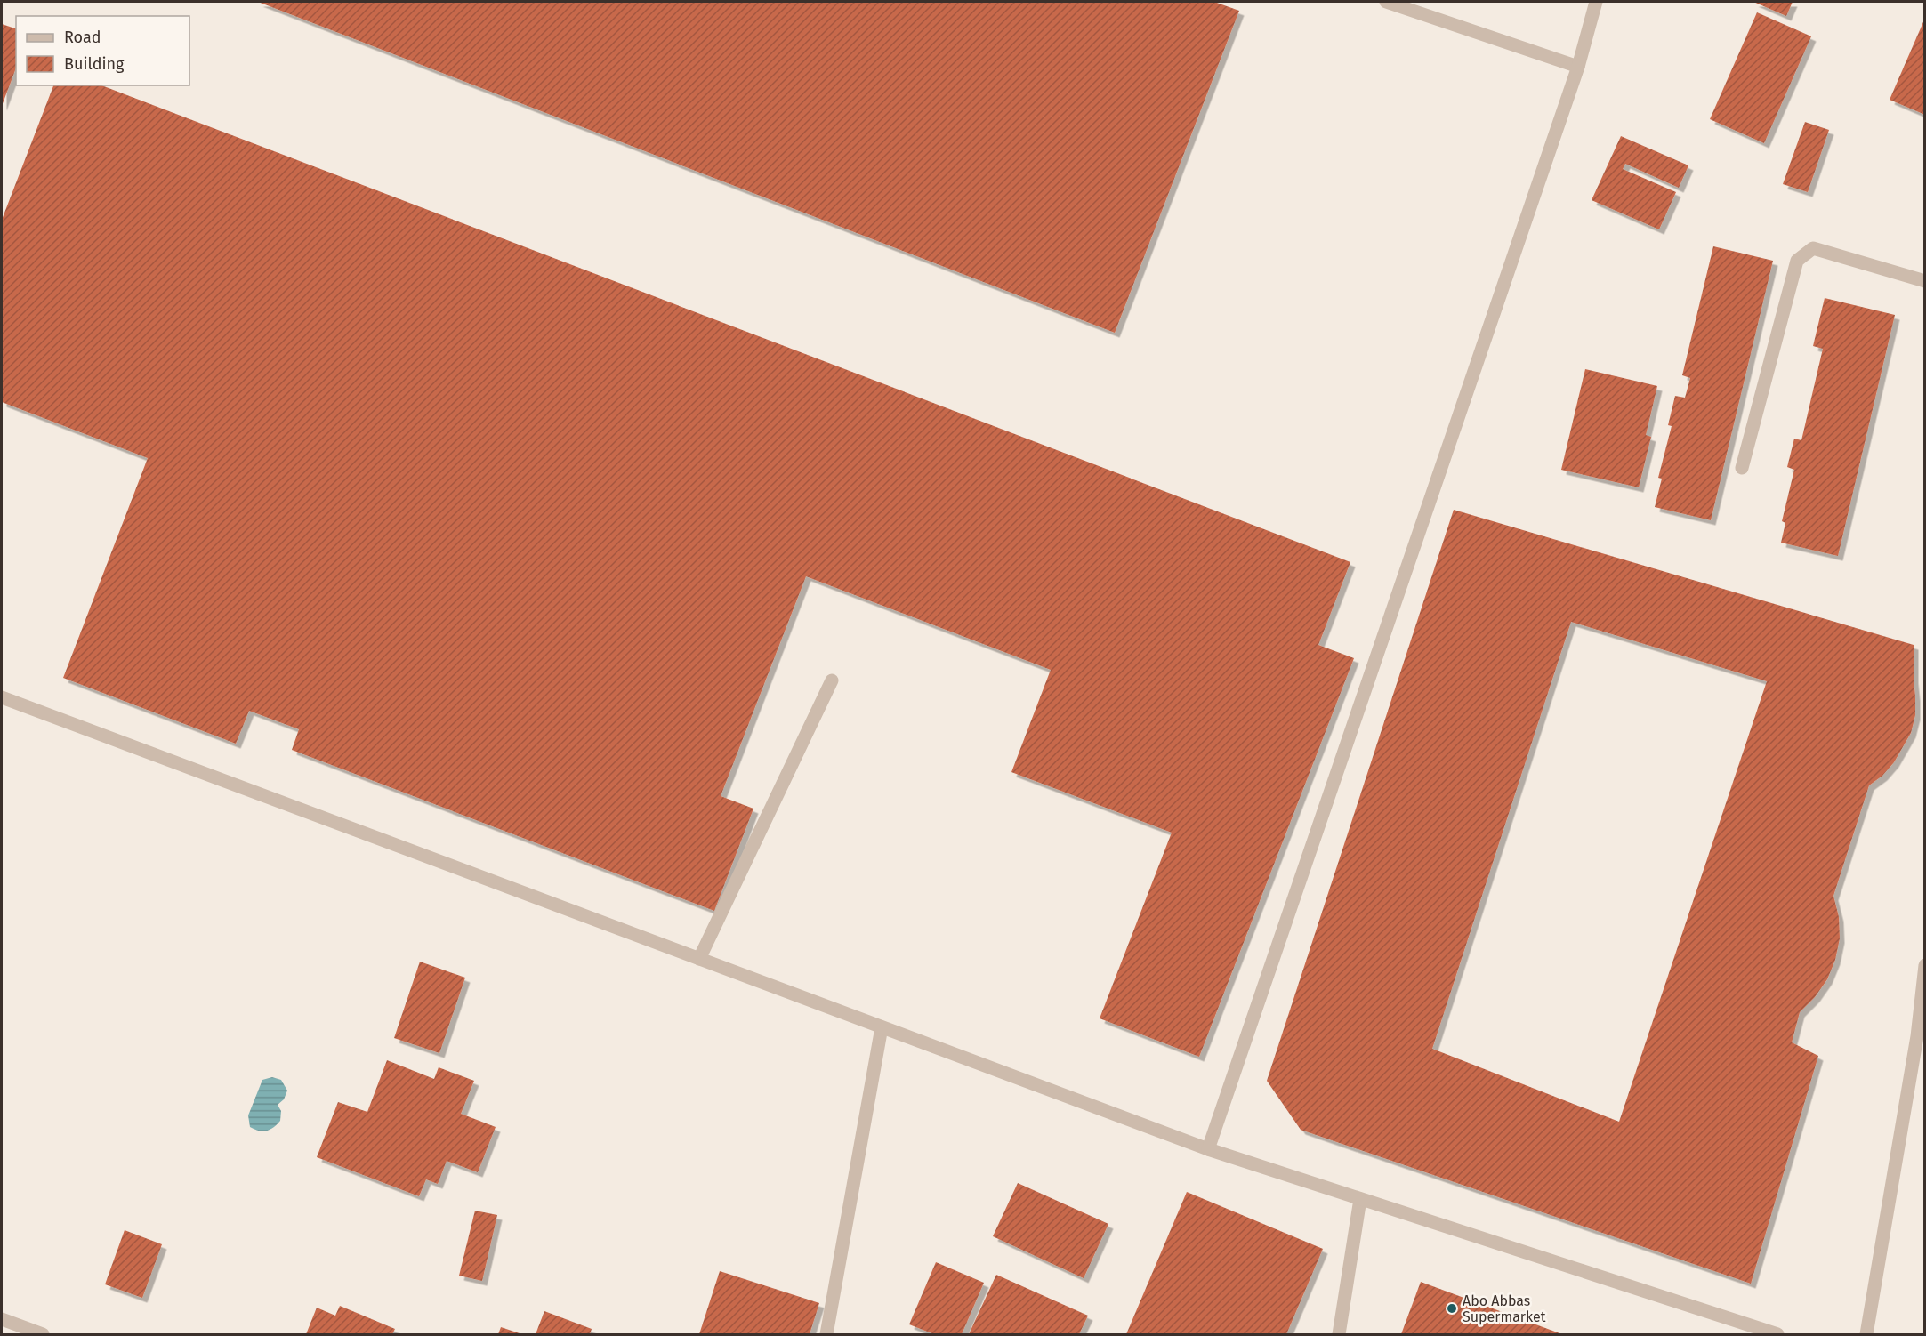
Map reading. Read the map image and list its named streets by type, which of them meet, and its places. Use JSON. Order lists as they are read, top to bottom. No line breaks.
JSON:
{"places":["Abo Abbas Supermarket"],"legend":["Road","Building"]}
